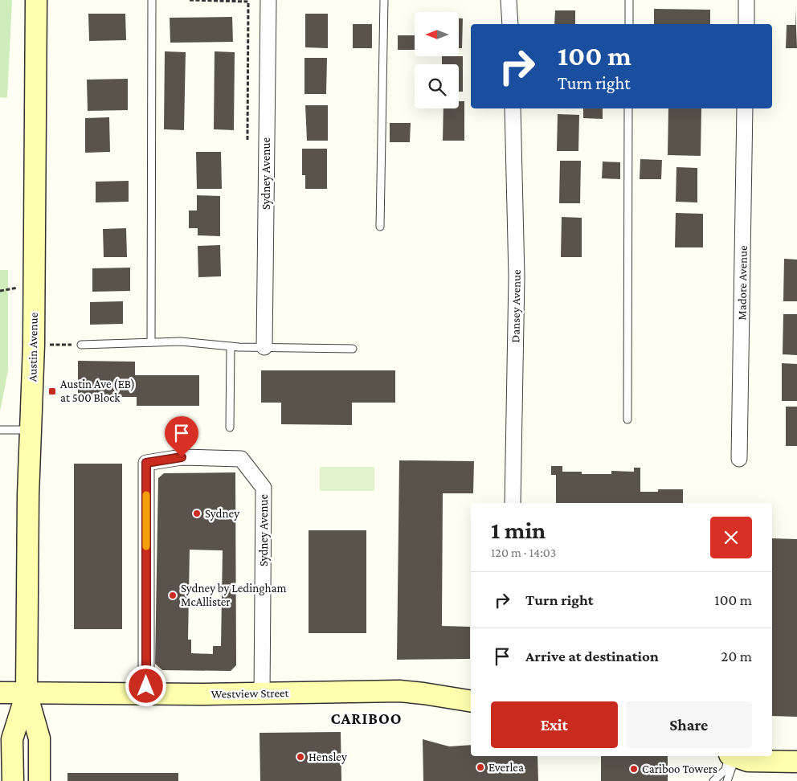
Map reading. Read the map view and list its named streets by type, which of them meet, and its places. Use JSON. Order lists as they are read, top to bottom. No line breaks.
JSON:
{"streets":{"main road":["Austin Avenue","Westview Street"],"street":["Sydney Avenue","Madore Avenue","Dansey Avenue"]},"crossings":[["Sydney Avenue","Westview Street"],["Austin Avenue","Westview Street"]],"districts":["CARIBOO"],"places":{"transit":["Austin Ave (EB) at 500 Block"],"other":["Sydney","Sydney by Ledingham McAllister","Hensley","Everlea","Cariboo Towers"]},"north":"left","page":{"turn":["100 m","Turn right"],"heading":["1 min","120 m · 14:03"],"list":[{"name":"Turn right","value":"100 m"},{"name":"Arrive at destination","value":"20 m"}],"buttons":["Exit","Share"]}}
